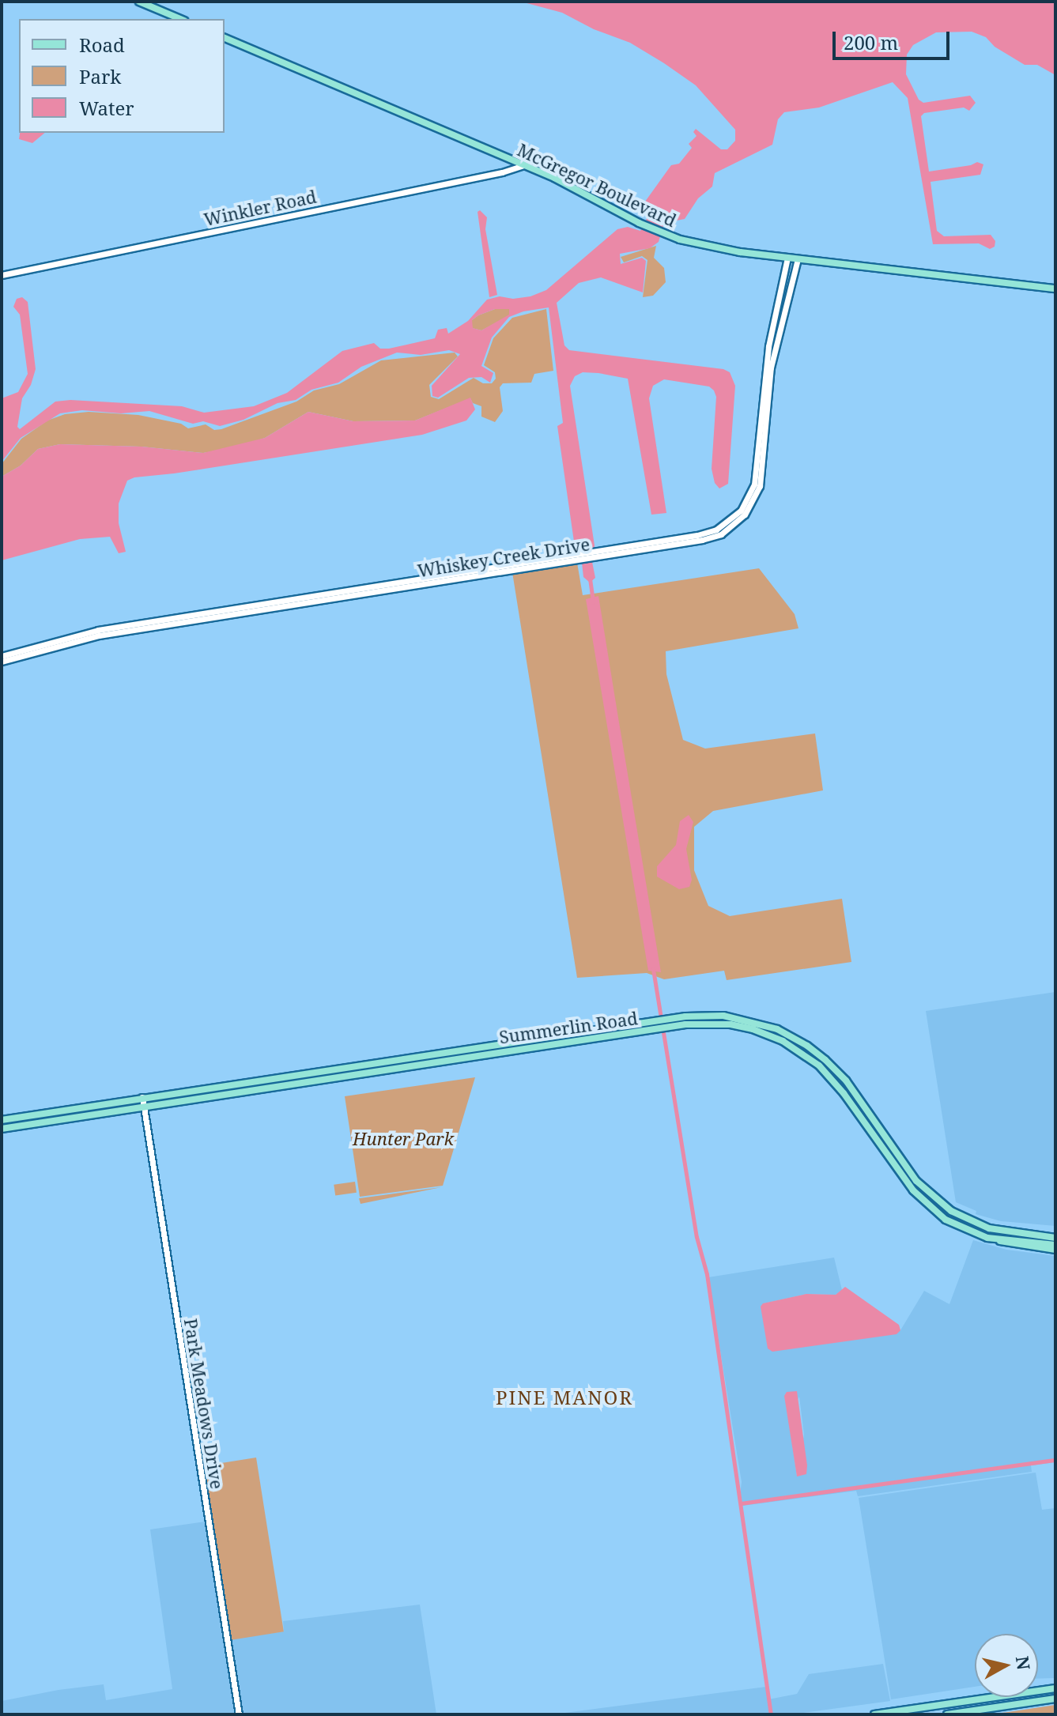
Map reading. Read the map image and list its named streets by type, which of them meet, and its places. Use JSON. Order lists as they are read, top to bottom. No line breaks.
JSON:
{"streets":{"main road":["McGregor Boulevard","Summerlin Road"],"street":["Winkler Road","Whiskey Creek Drive","Park Meadows Drive"]},"crossings":[["McGregor Boulevard","Winkler Road"],["McGregor Boulevard","Whiskey Creek Drive"],["Summerlin Road","Park Meadows Drive"]],"districts":["PINE MANOR"],"parks":["Hunter Park"],"legend":["Road","Park","Water"],"scale_bar":"200 m","north":"right"}
